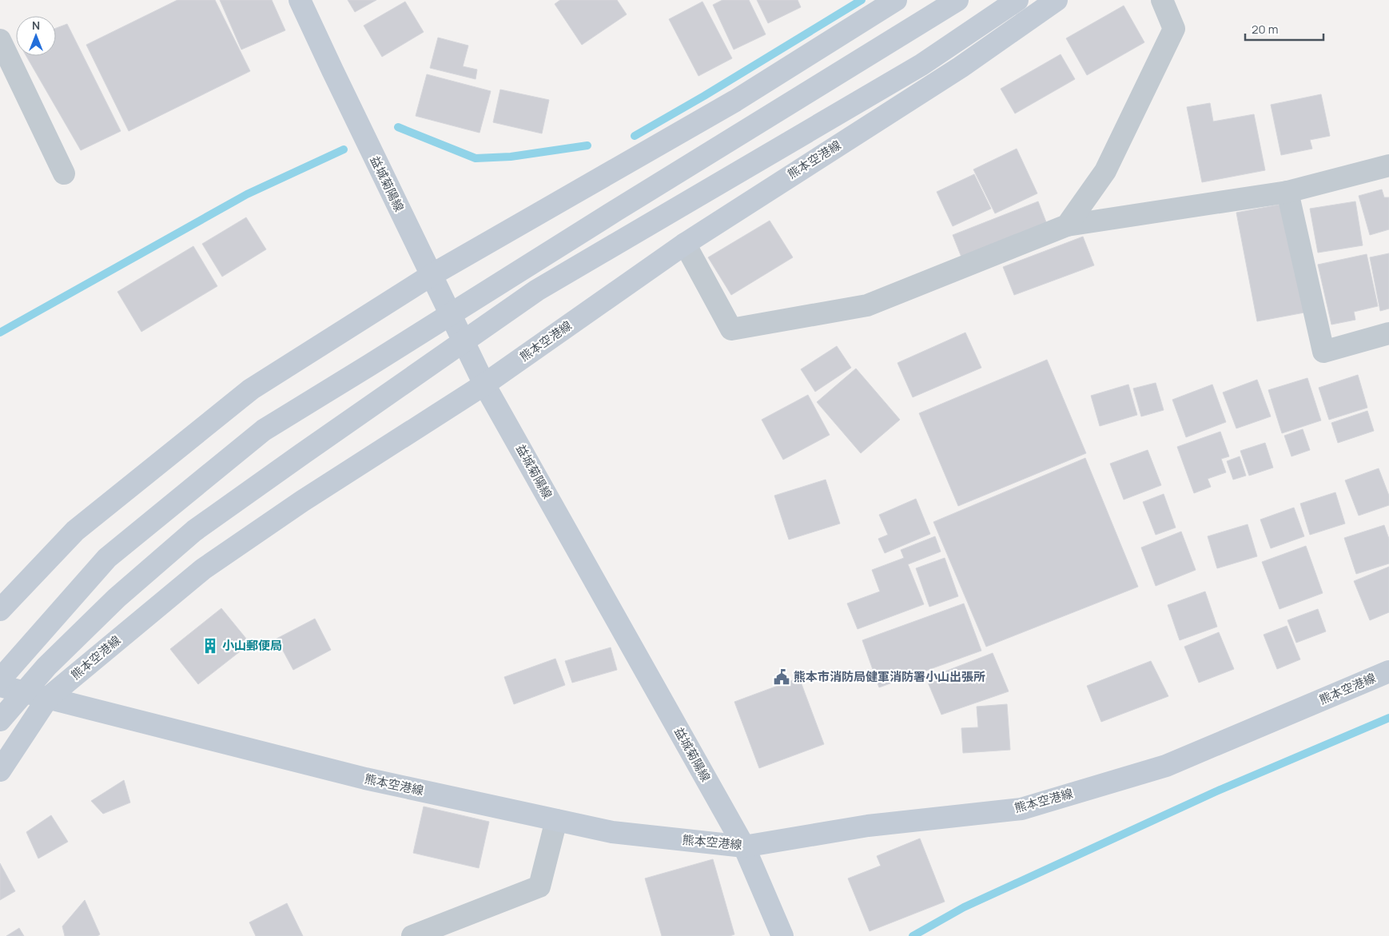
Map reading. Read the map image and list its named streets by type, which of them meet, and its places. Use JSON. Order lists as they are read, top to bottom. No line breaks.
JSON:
{"streets":{"main road":["熊本空港線","益城菊陽線"]},"crossings":[["熊本空港線","益城菊陽線"]],"places":{"building":["小山郵便局"],"public building":["熊本市消防局健軍消防署小山出張所"]},"scale_bar":"20 m","north":"top"}
